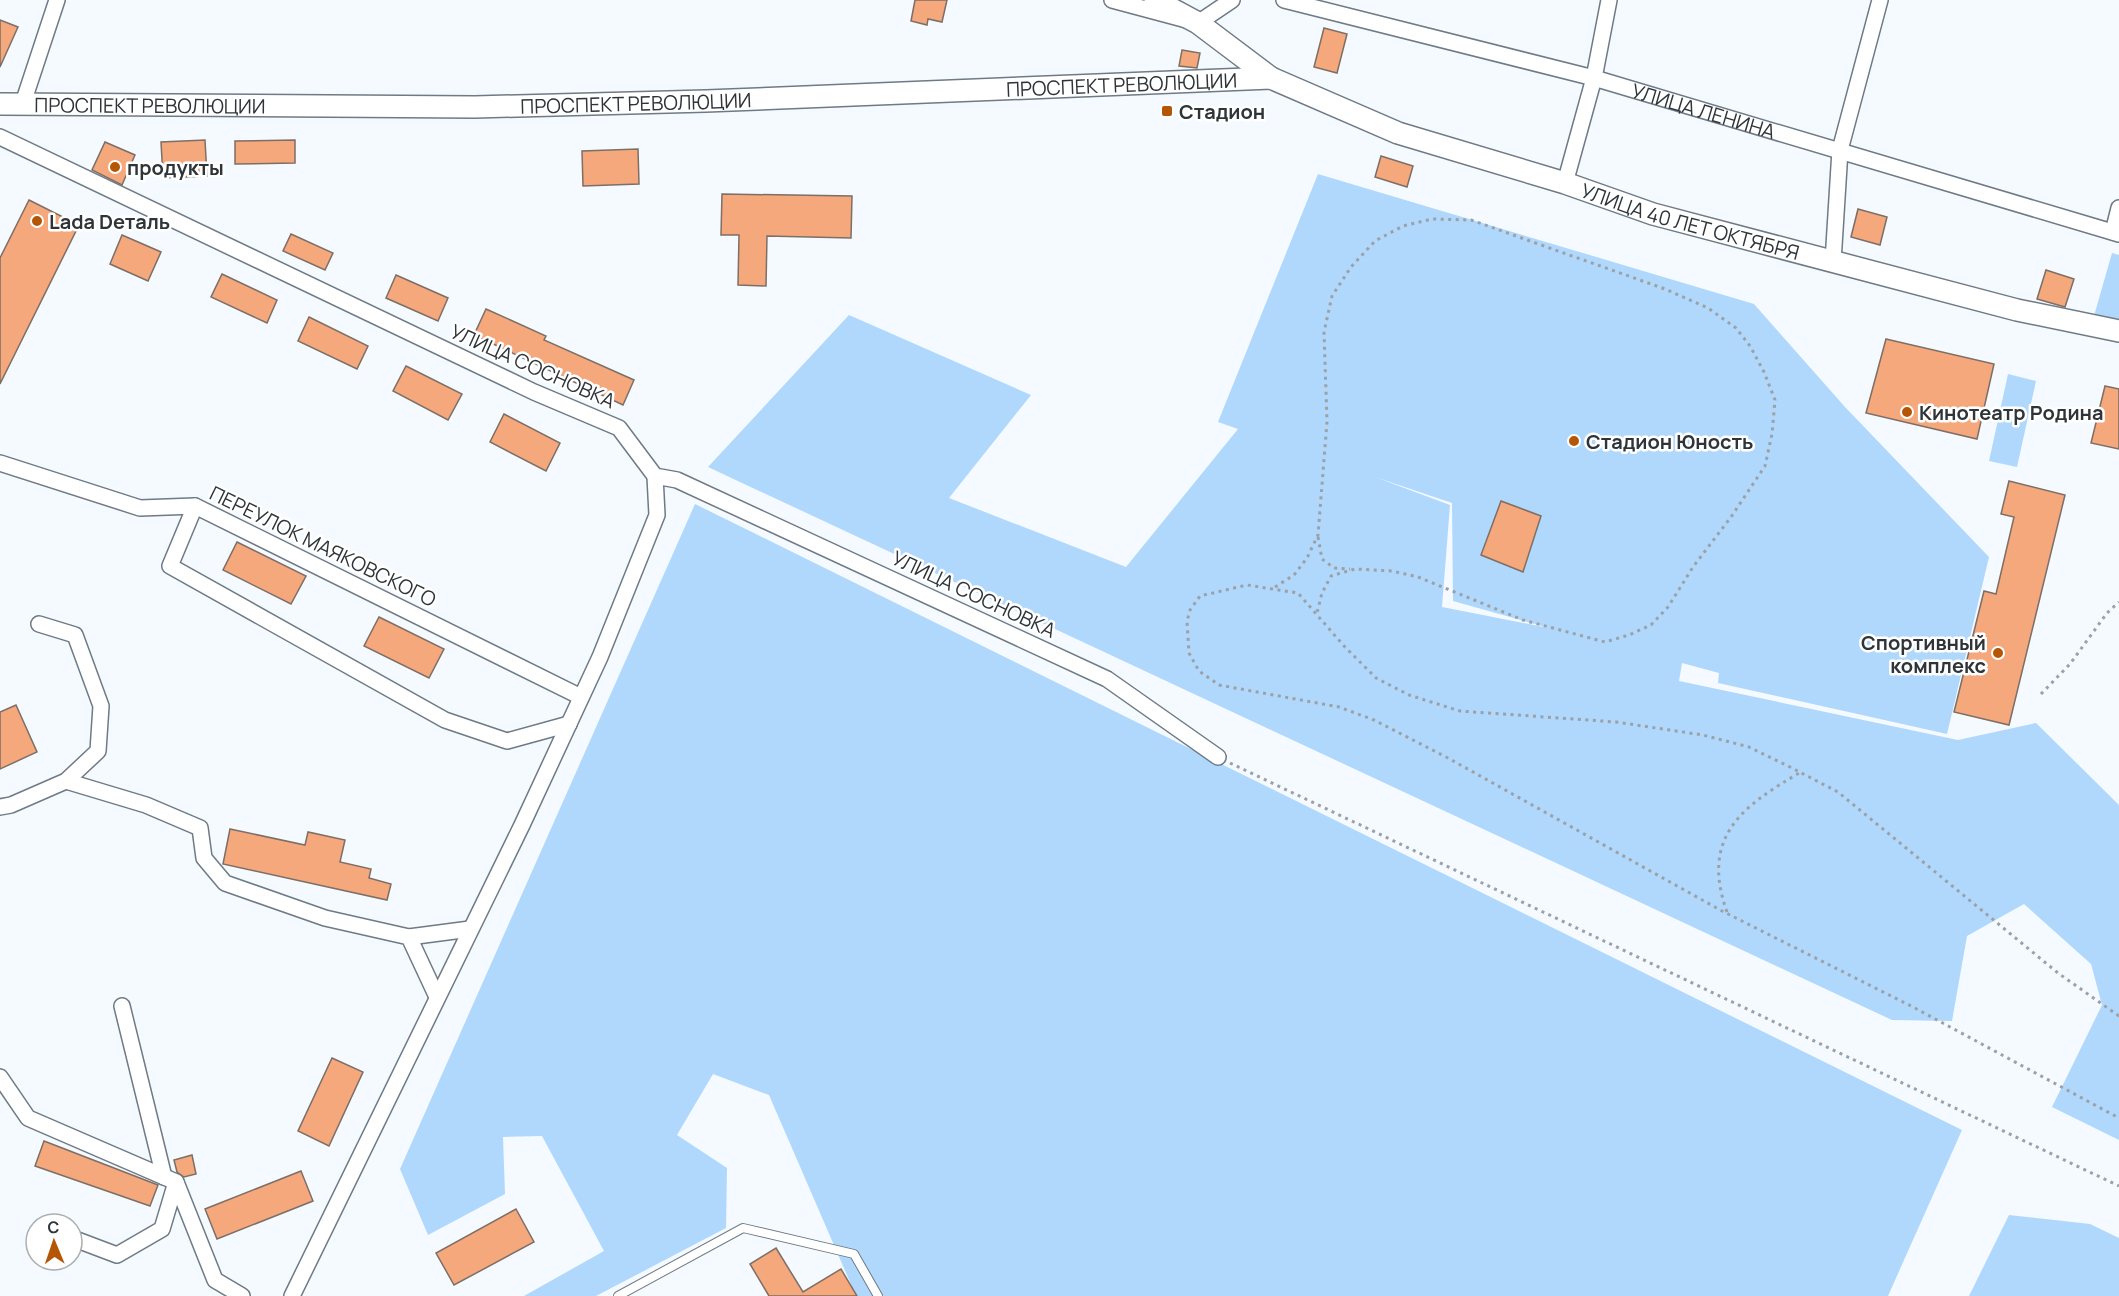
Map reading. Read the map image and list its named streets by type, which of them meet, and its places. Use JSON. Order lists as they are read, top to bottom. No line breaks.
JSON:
{"streets":{"street":["ПРОСПЕКТ РЕВОЛЮЦИИ","УЛИЦА ЛЕНИНА","УЛИЦА 40 ЛЕТ ОКТЯБРЯ","УЛИЦА СОСНОВКА","ПЕРЕУЛОК МАЯКОВСКОГО"]},"crossings":[["ПРОСПЕКТ РЕВОЛЮЦИИ","УЛИЦА 40 ЛЕТ ОКТЯБРЯ"]],"places":{"transit":["Стадион"],"other":["продукты","Lada Dеталь","Кинотеатр Родина","Стадион Юность","Спортивный комплекс"]},"north":"top"}
